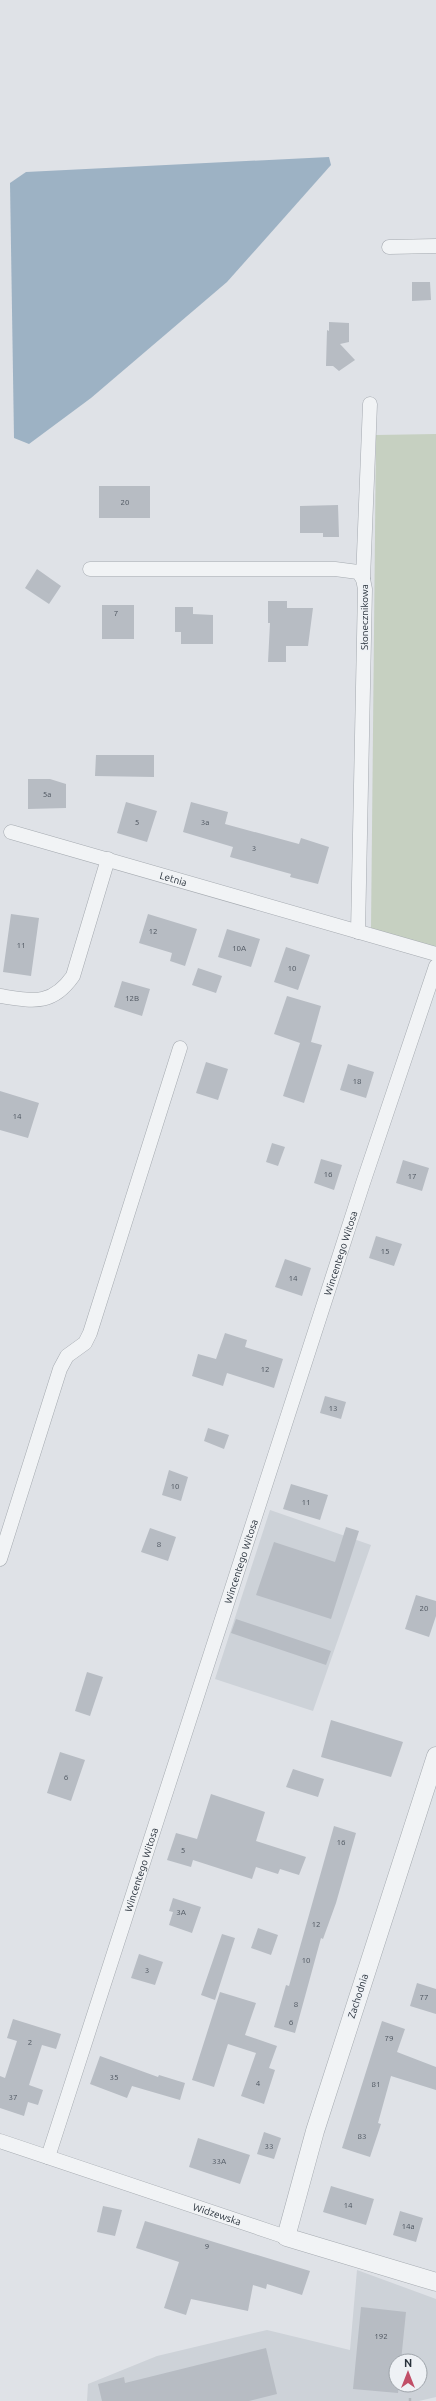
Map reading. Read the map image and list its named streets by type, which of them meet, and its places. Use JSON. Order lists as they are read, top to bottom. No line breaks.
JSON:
{"streets":{"street":["Słonecznikowa","Letnia","Wincentego Witosa","Zachodnia","Widzewska"]},"crossings":[["Słonecznikowa","Letnia"],["Wincentego Witosa","Widzewska"],["Zachodnia","Widzewska"]],"house_numbers":["20","7","5a","5","3a","3","12","11","10A","10","12B","18","14","16","17","15","14","12","13","10","11","8","20","6","16","5","3A","12","10","3","77","8","6","79","2","35","4","81","37","83","33","33A","14","14a","9","192"],"north":"top"}
